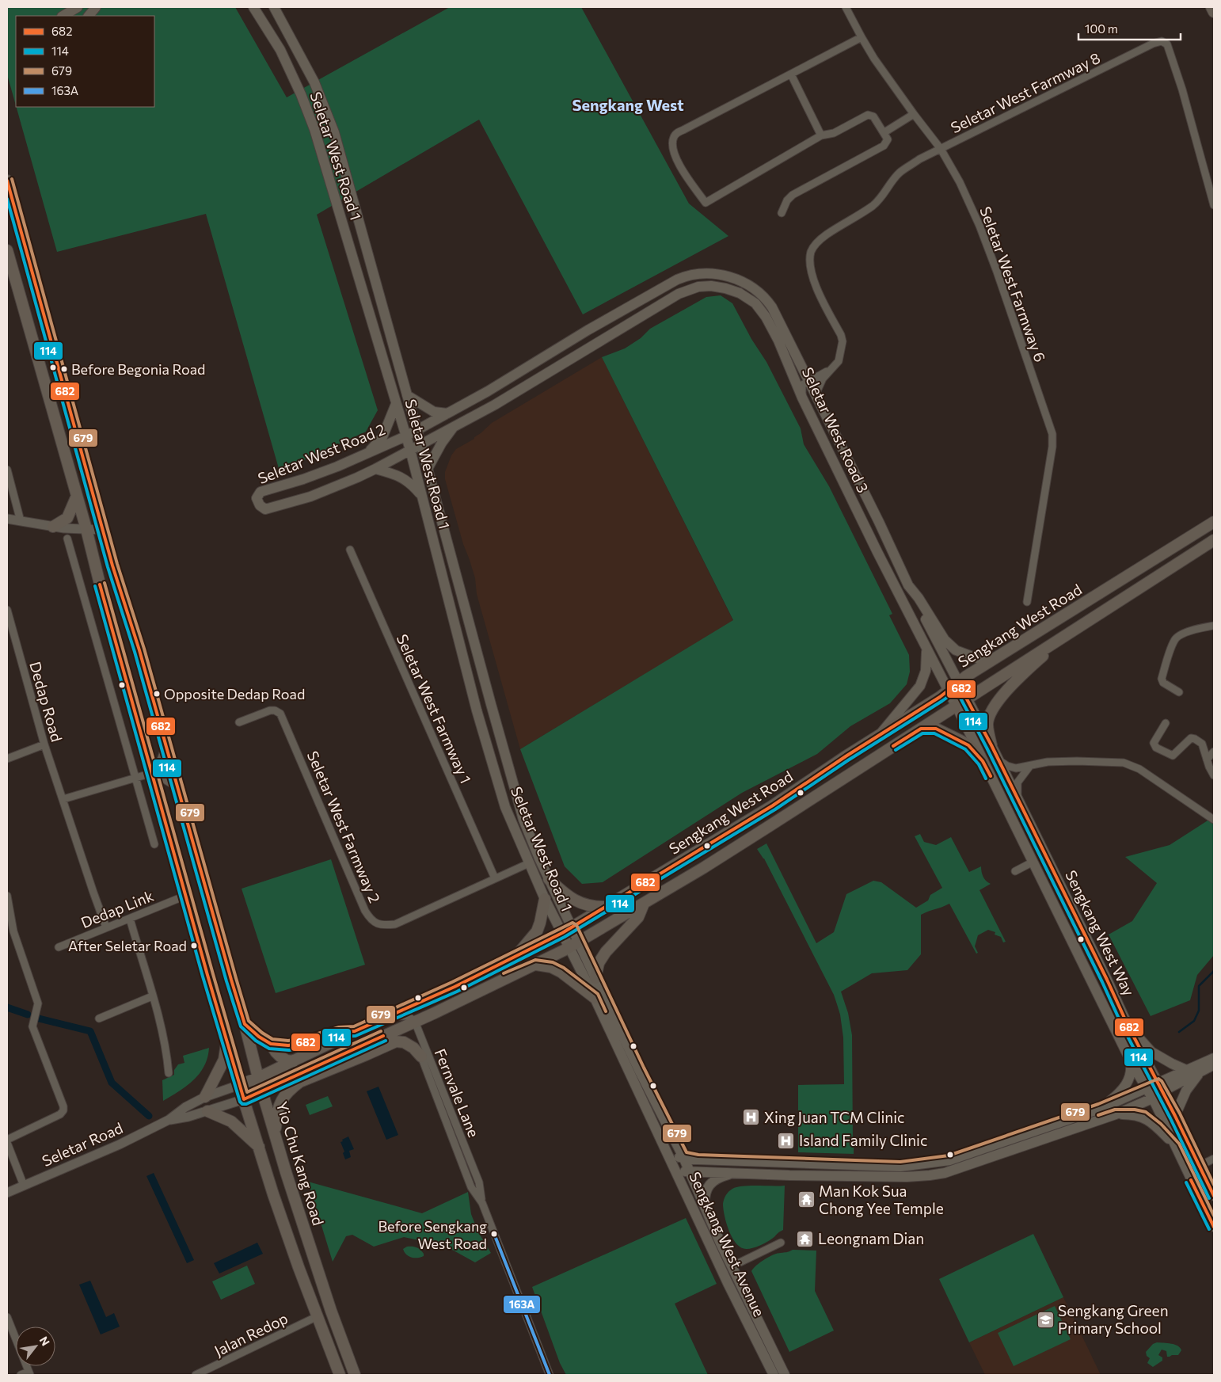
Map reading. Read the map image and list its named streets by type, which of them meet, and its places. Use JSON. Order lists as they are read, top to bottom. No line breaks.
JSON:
{"streets":{"main road":["Seletar West Road 1","Seletar West Road 3","Seletar West Road 2","Sengkang West Road","Sengkang West Way","Yio Chu Kang Road","Sengkang West Avenue"],"street":["Seletar West Farmway 8","Seletar West Farmway 6","Dedap Road","Seletar West Farmway 1","Seletar West Farmway 2","Dedap Link","Fernvale Lane","Seletar Road","Jalan Redop"]},"crossings":[["Seletar West Farmway 8","Seletar West Farmway 6"],["Seletar West Farmway 8","Seletar West Road 3"],["Seletar West Road 1","Seletar West Road 2"],["Seletar West Road 1","Sengkang West Road"],["Seletar West Road 1","Seletar West Farmway 2"],["Seletar West Road 1","Sengkang West Avenue"],["Seletar West Road 3","Seletar West Road 2"],["Seletar West Road 3","Sengkang West Road"],["Seletar West Road 3","Sengkang West Way"],["Sengkang West Road","Sengkang West Way"],["Sengkang West Road","Fernvale Lane"],["Sengkang West Road","Seletar Road"],["Sengkang West Road","Yio Chu Kang Road"],["Sengkang West Road","Sengkang West Avenue"],["Dedap Road","Dedap Link"],["Seletar West Farmway 1","Seletar West Farmway 2"]],"districts":["Sengkang West"],"places":{"other":["Before Begonia Road","Opposite Dedap Road","After Seletar Road","Before Sengkang West Road"],"hospital":["Xing Juan TCM Clinic","Island Family Clinic"],"temple":["Man Kok Sua Chong Yee Temple","Leongnam Dian"],"school or university":["Sengkang Green Primary School"]},"lines":["transit line 679","transit line 682","transit line 114","transit line 163A"],"legend":["682","114","679","163A"],"scale_bar":"100 m","north":"top right"}
